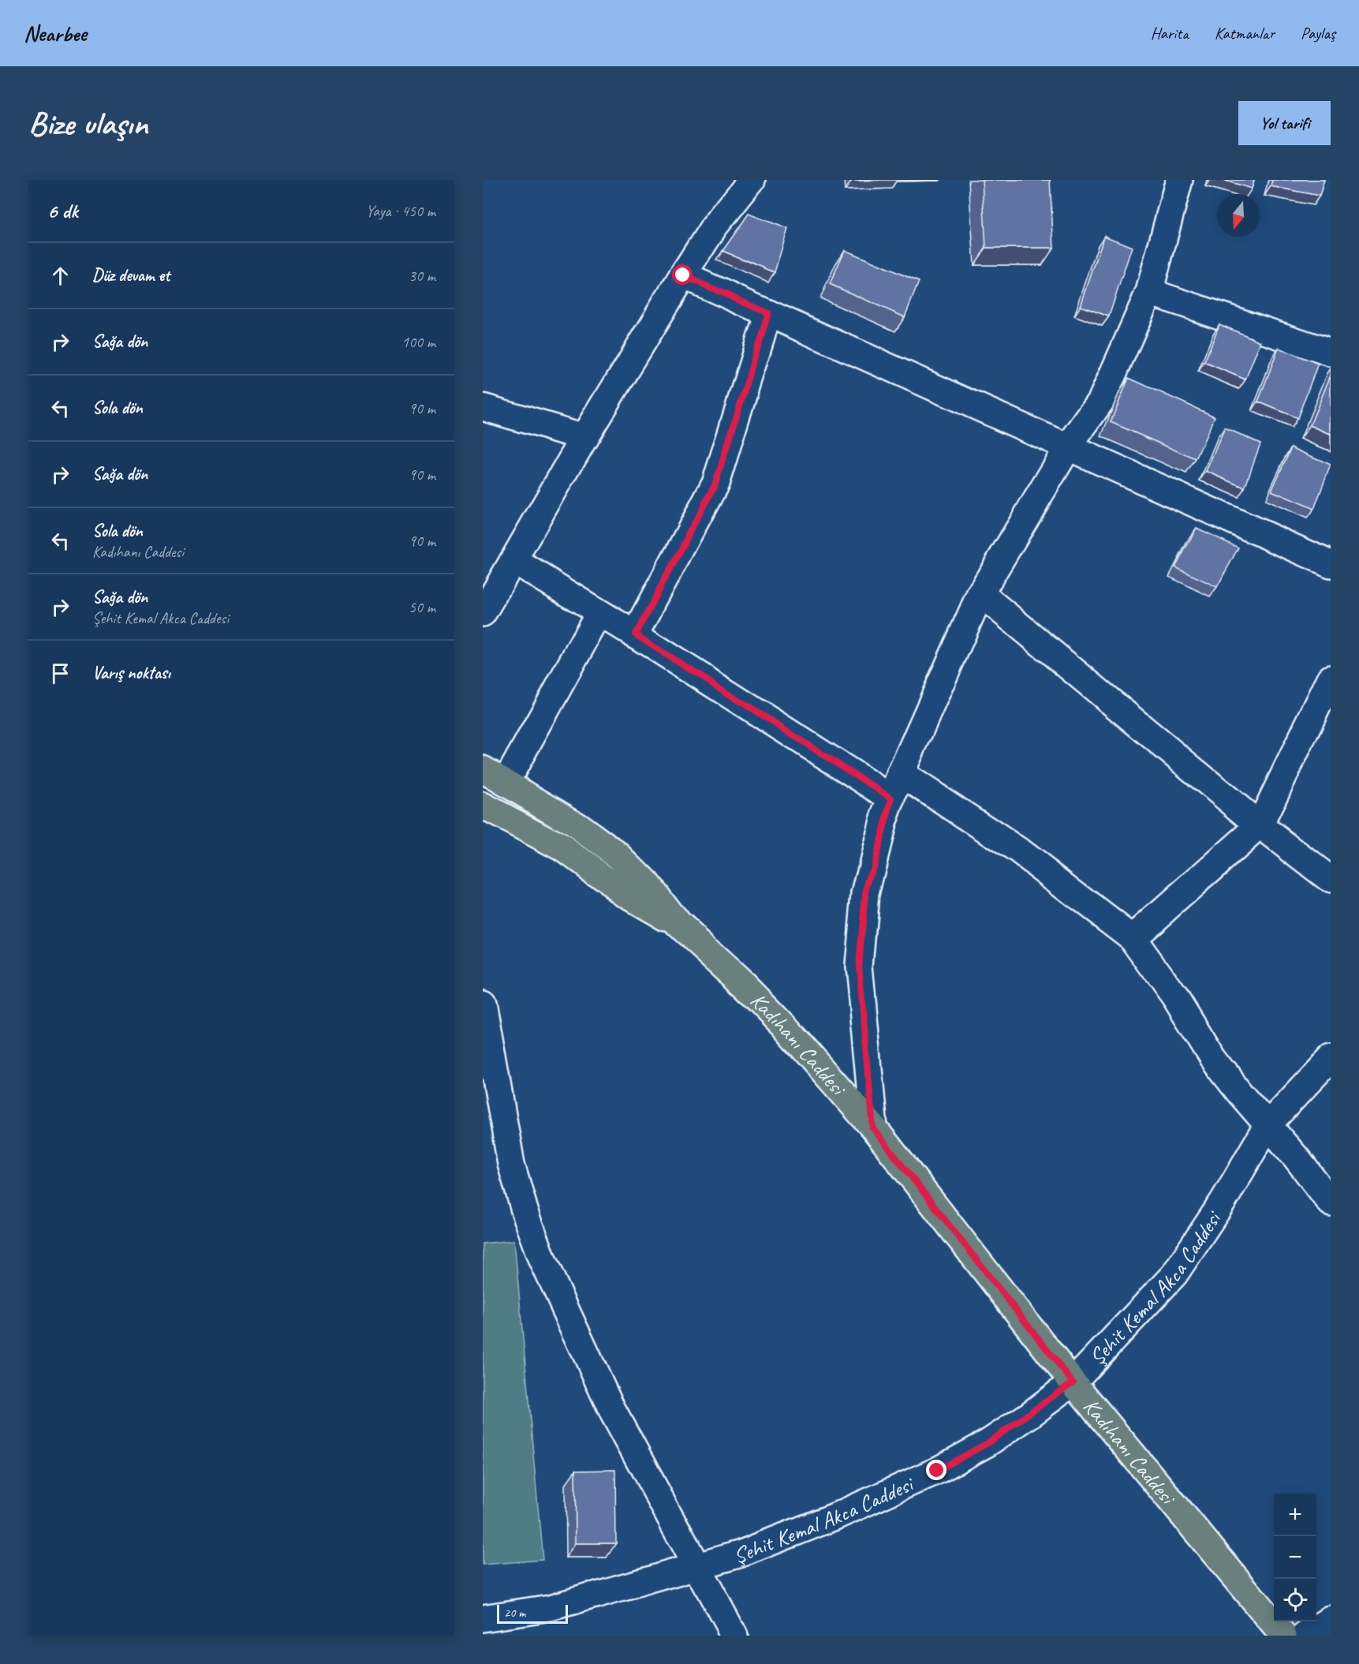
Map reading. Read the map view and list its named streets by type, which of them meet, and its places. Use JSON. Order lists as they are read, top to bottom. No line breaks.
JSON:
{"streets":{"main road":["Kadıhanı Caddesi"],"street":["Şehit Kemal Akca Caddesi"]},"crossings":[["Kadıhanı Caddesi","Şehit Kemal Akca Caddesi"]],"scale_bar":"20 m","north":"bottom","page":{"header":"Nearbee","nav":["Harita","Katmanlar","Paylaş"],"buttons":"Yol tarifi","title":"Bize ulaşın","heading":["6 dk","Yaya · 450 m"],"list":[["Düz devam et","30 m"],["Sağa dön","100 m"],["Sola dön","90 m"],["Sağa dön","90 m"],["Sola dön","Kadıhanı Caddesi","90 m"],["Sağa dön","Şehit Kemal Akca Caddesi","50 m"],"Varış noktası"],"map_buttons":["+","−"],"scale":"20 m"}}
